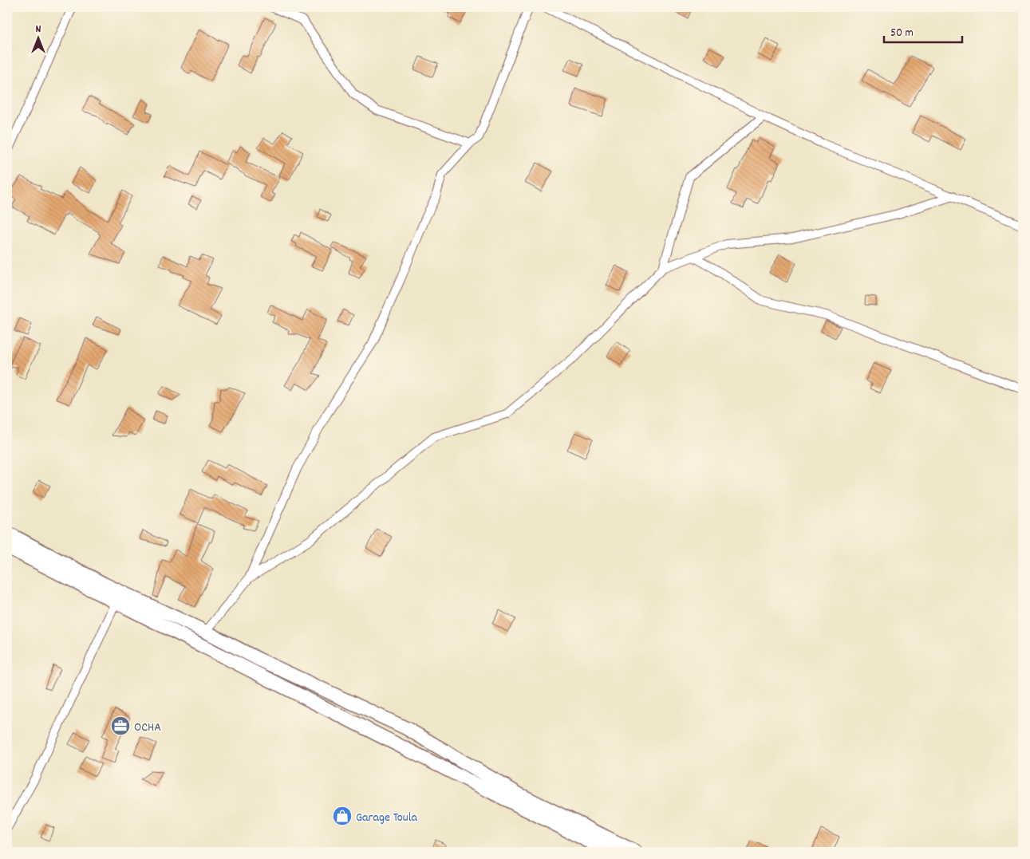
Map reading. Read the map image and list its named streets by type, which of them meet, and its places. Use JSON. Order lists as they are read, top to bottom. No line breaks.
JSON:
{"places":{"office":["OCHA"],"shop":["Garage Toula"]},"scale_bar":"50 m","north":"top"}
